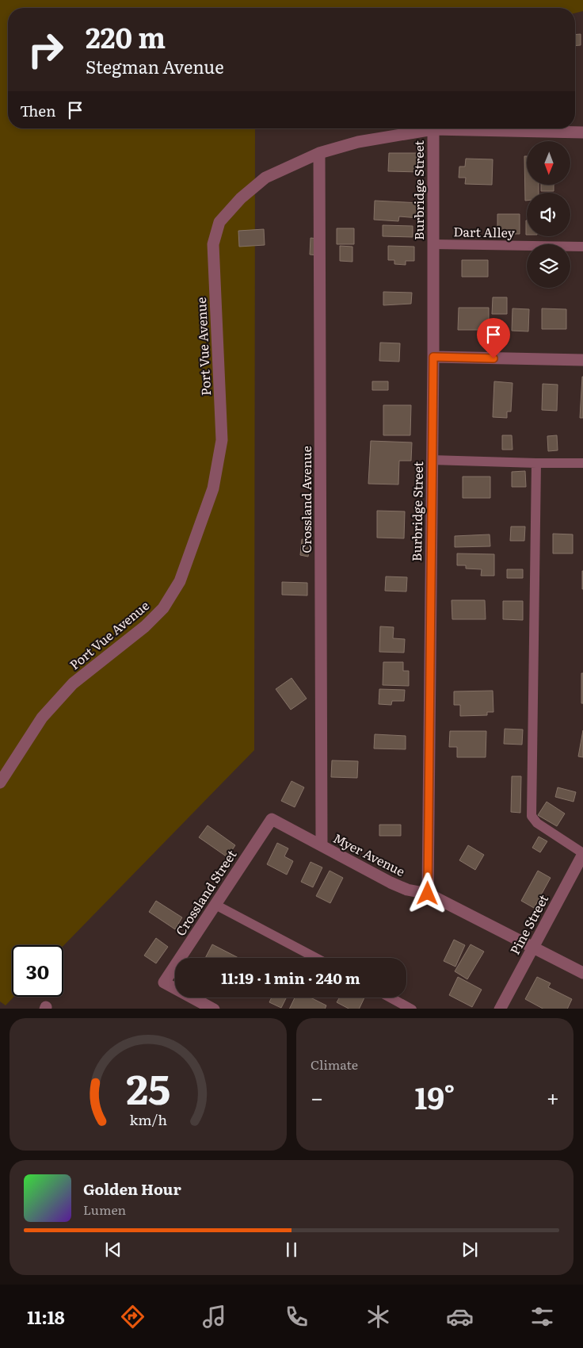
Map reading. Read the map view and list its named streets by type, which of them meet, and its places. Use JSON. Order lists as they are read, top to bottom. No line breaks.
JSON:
{"streets":{"street":["Burbridge Street","Port Vue Avenue","Crossland Avenue","Myer Avenue","Crossland Street","Pine Street"],"lane":["Dart Alley"]},"crossings":[["Burbridge Street","Dart Alley"],["Burbridge Street","Port Vue Avenue"],["Burbridge Street","Myer Avenue"],["Port Vue Avenue","Crossland Avenue"],["Crossland Avenue","Myer Avenue"],["Myer Avenue","Crossland Street"],["Myer Avenue","Pine Street"]],"north":"bottom","page":{"turn":["220 m","Stegman Avenue"],"then":"Then","limit":"30","trip":"11:19 · 1 min · 240 m","tile":"Climate","heat":["−","19°","+"],"song":["Golden Hour","Lumen"],"tabs":"11:18","gauge":["25","km/h"]}}
